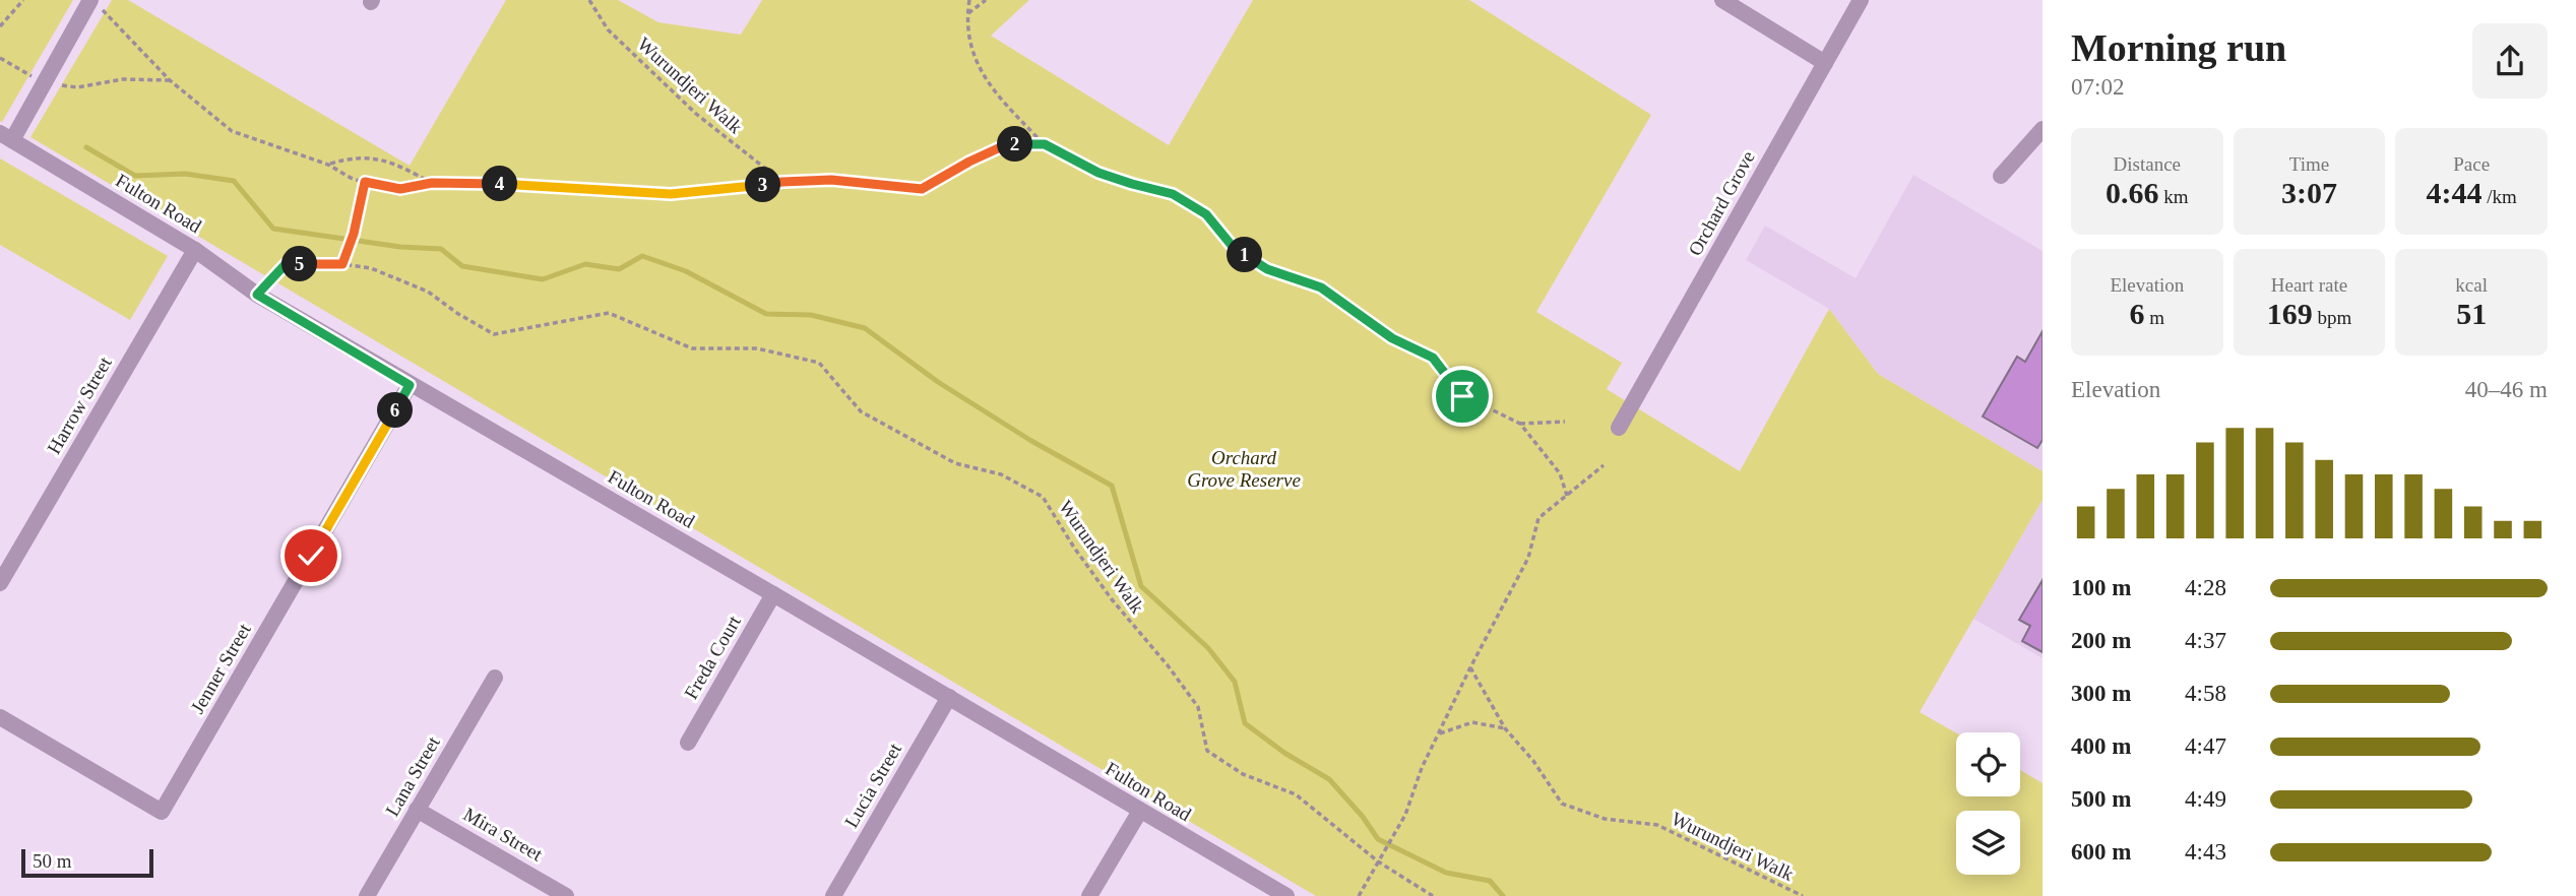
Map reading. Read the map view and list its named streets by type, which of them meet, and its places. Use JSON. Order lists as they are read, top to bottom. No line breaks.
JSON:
{"streets":{"street":["Fulton Road","Orchard Grove","Harrow Street","Freda Court","Jenner Street","Lana Street","Lucia Street","Mira Street"],"path":["Wurundjeri Walk"]},"crossings":[["Wurundjeri Walk","Fulton Road"],["Fulton Road","Harrow Street"],["Fulton Road","Freda Court"],["Fulton Road","Jenner Street"],["Fulton Road","Lucia Street"],["Lana Street","Mira Street"]],"parks":["Orchard Grove Reserve"],"scale_bar":"50 m","page":{"heading":["Morning run","07:02"],"stats":[["Distance","0.66 km"],["Time","3:07"],["Pace","4:44 /km"],["Elevation","6 m"],["Heart rate","169 bpm"],["kcal","51"]],"pins":["2","4","3","1","5","6"],"chart":["Elevation","40–46 m"],"list":[{"name":"100 m","note":"4:28"},{"name":"200 m","note":"4:37"},{"name":"300 m","note":"4:58"},{"name":"400 m","note":"4:47"},{"name":"500 m","note":"4:49"},{"name":"600 m","note":"4:43"}],"scale":"50 m"}}
